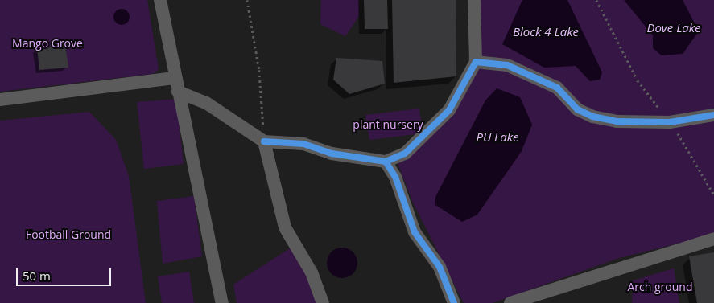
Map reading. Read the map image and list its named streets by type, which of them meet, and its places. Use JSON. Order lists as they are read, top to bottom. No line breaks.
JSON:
{"water":["Dove Lake","Block 4 Lake","PU Lake"],"parks":["Mango Grove","plant nursery","Football Ground","Arch ground"],"scale_bar":"50 m"}
